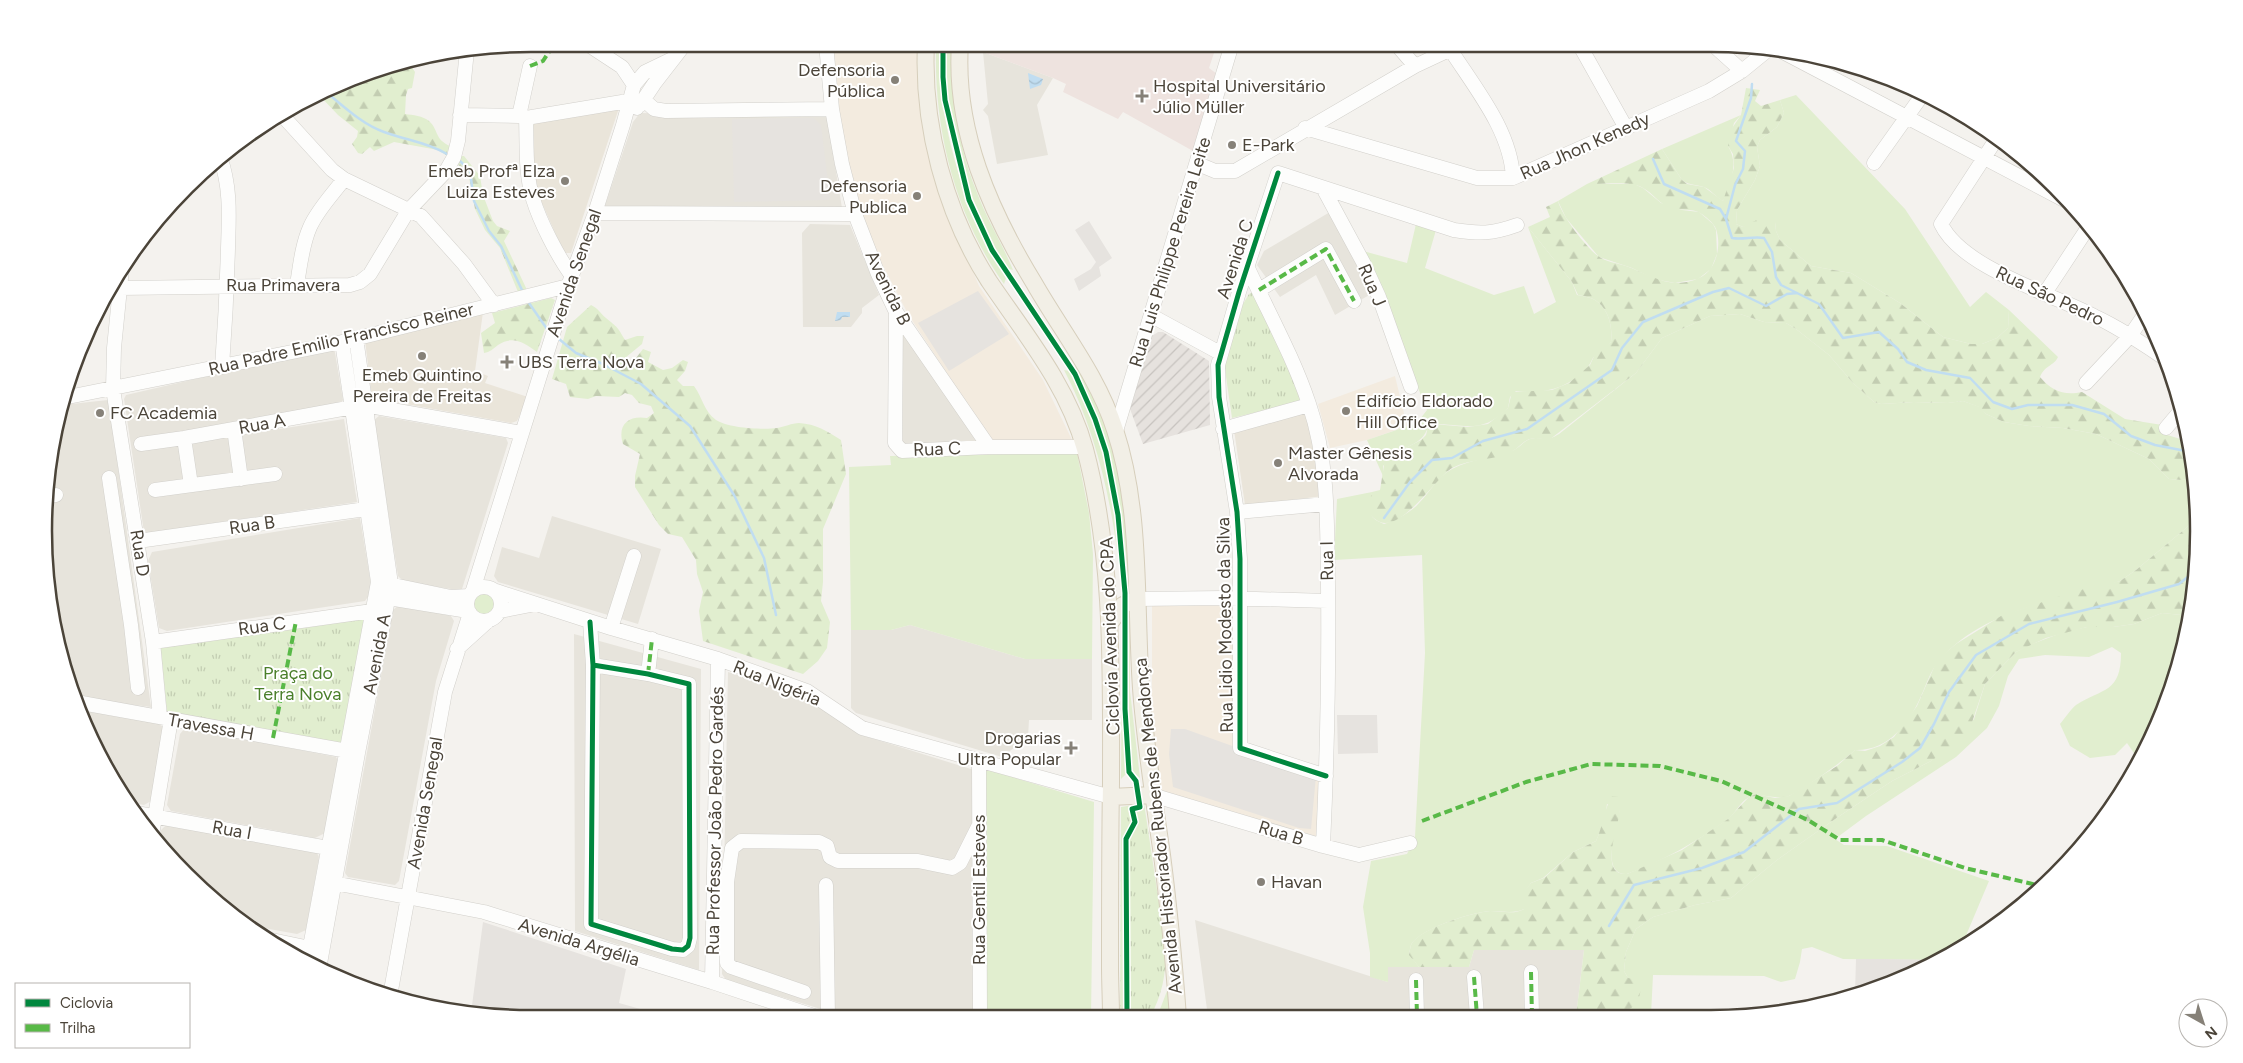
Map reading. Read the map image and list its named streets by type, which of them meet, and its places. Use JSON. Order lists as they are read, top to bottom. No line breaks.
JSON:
{"streets":{"main road":["Avenida Historiador Rubens de Mendonça"],"street":["Rua Jhon Kenedy","Rua Luis Philippe Pereira Leite","Avenida C","Avenida Senegal","Rua Primavera","Rua J","Avenida B","Rua São Pedro","Rua Padre Emilio Francisco Reiner","Rua A","Rua C","Rua B","Rua D","Rua I","Rua Lidio Modesto da Silva","Avenida A","Rua Nigéria","Travessa H","Rua Professor João Pedro Gardés","Rua Gentil Esteves","Avenida Argélia"],"cycle path":["Ciclovia Avenida do CPA"]},"crossings":[["Rua Luis Philippe Pereira Leite","Avenida Historiador Rubens de Mendonça"],["Avenida C","Rua I"],["Avenida C","Rua Lidio Modesto da Silva"],["Avenida Senegal","Rua Padre Emilio Francisco Reiner"],["Avenida Senegal","Rua Nigéria"],["Avenida Senegal","Avenida Argélia"],["Rua Primavera","Rua D"],["Avenida B","Rua C"],["Rua Padre Emilio Francisco Reiner","Rua D"],["Rua Padre Emilio Francisco Reiner","Avenida A"],["Rua A","Avenida A"],["Rua C","Rua D"],["Rua C","Avenida A"],["Rua C","Avenida Historiador Rubens de Mendonça"],["Rua B","Rua D"],["Rua B","Rua I"],["Rua B","Avenida A"],["Rua B","Avenida Historiador Rubens de Mendonça"],["Rua D","Rua I"],["Rua D","Travessa H"],["Rua I","Rua Lidio Modesto da Silva"],["Rua I","Avenida A"],["Avenida A","Travessa H"],["Avenida A","Avenida Argélia"],["Rua Nigéria","Rua Professor João Pedro Gardés"],["Rua Nigéria","Avenida Historiador Rubens de Mendonça"],["Rua Nigéria","Rua Gentil Esteves"],["Rua Professor João Pedro Gardés","Avenida Argélia"]],"parks":["Praça do Terra Nova"],"places":{"other":["Defensoria Pública","E-Park","Emeb Profª Elza Luiza Esteves","Defensoria Publica","Emeb Quintino Pereira de Freitas","Edifício Eldorado Hill Office","FC Academia","Master Gênesis Alvorada","Havan"],"health":["Hospital Universitário Júlio Müller","UBS Terra Nova","Drogarias Ultra Popular"]},"legend":["Ciclovia","Trilha"],"north":"bottom right"}
